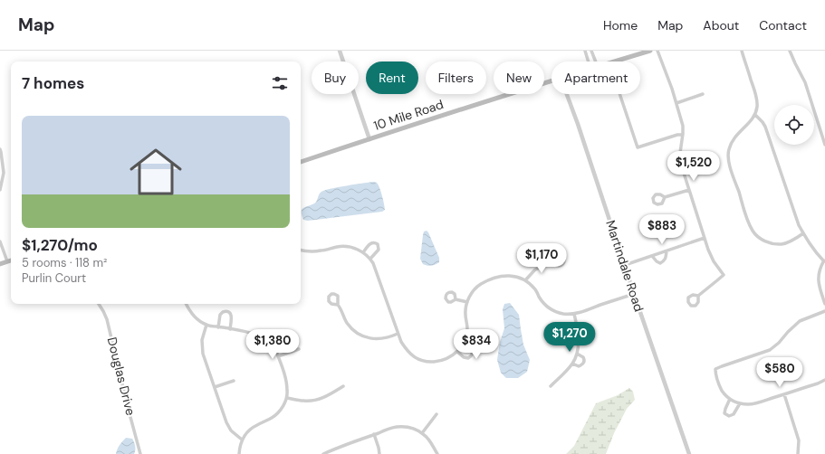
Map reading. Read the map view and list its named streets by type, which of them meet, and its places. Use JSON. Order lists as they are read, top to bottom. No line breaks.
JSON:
{"streets":{"main road":["10 Mile Road"],"street":["Martindale Road","Douglas Drive"]},"page":{"header":"Map","nav":["Home","Map","About","Contact"],"chip":["Buy","Rent","Filters","New","Apartment"],"heading":"7 homes","list":[{"name":"$1,270/mo","note":"5 rooms · 118 m² · Purlin Court"}],"price":["$1,520","$883","$1,170","$1,270","$1,380","$834","$580"]}}
